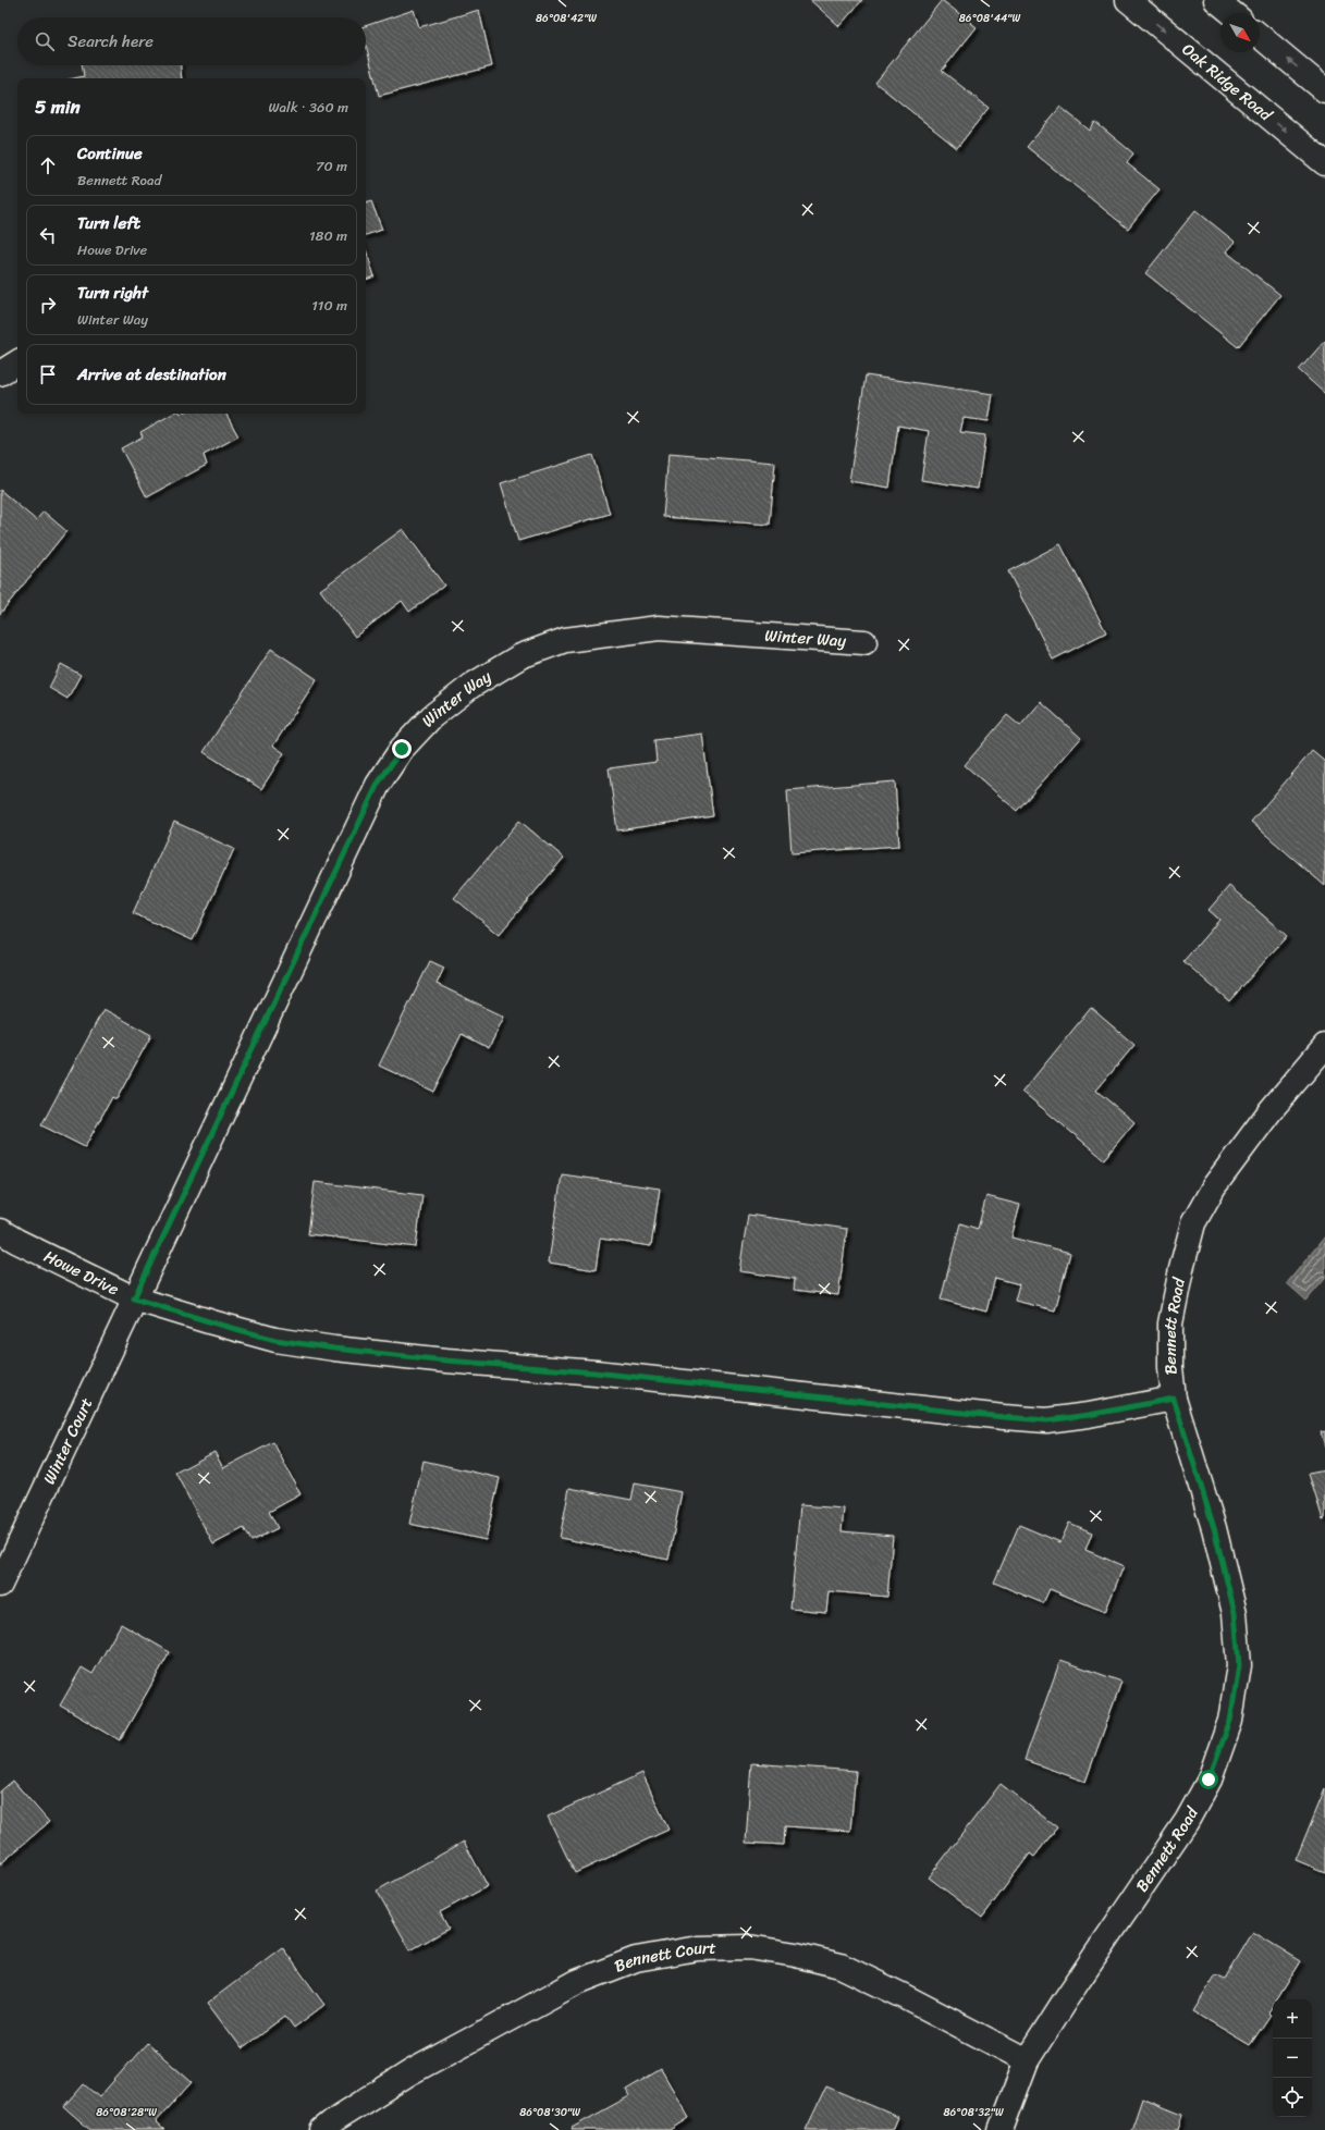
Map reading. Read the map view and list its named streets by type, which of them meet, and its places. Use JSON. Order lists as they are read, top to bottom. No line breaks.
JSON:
{"streets":{"street":["Oak Ridge Road","Winter Way","Howe Drive","Bennett Road","Winter Court","Bennett Court"]},"crossings":[["Winter Way","Howe Drive"],["Winter Way","Winter Court"],["Howe Drive","Bennett Road"],["Howe Drive","Winter Court"],["Bennett Road","Bennett Court"]],"north":"bottom right","page":{"search":"Search here","heading":["5 min","Walk · 360 m"],"list":[["Continue","Bennett Road","70 m"],["Turn left","Howe Drive","180 m"],["Turn right","Winter Way","110 m"],"Arrive at destination"],"map_buttons":["+","−"]},"coordinates":["86°08'42\"W","86°08'44\"W","86°08'28\"W","86°08'30\"W","86°08'32\"W"]}
